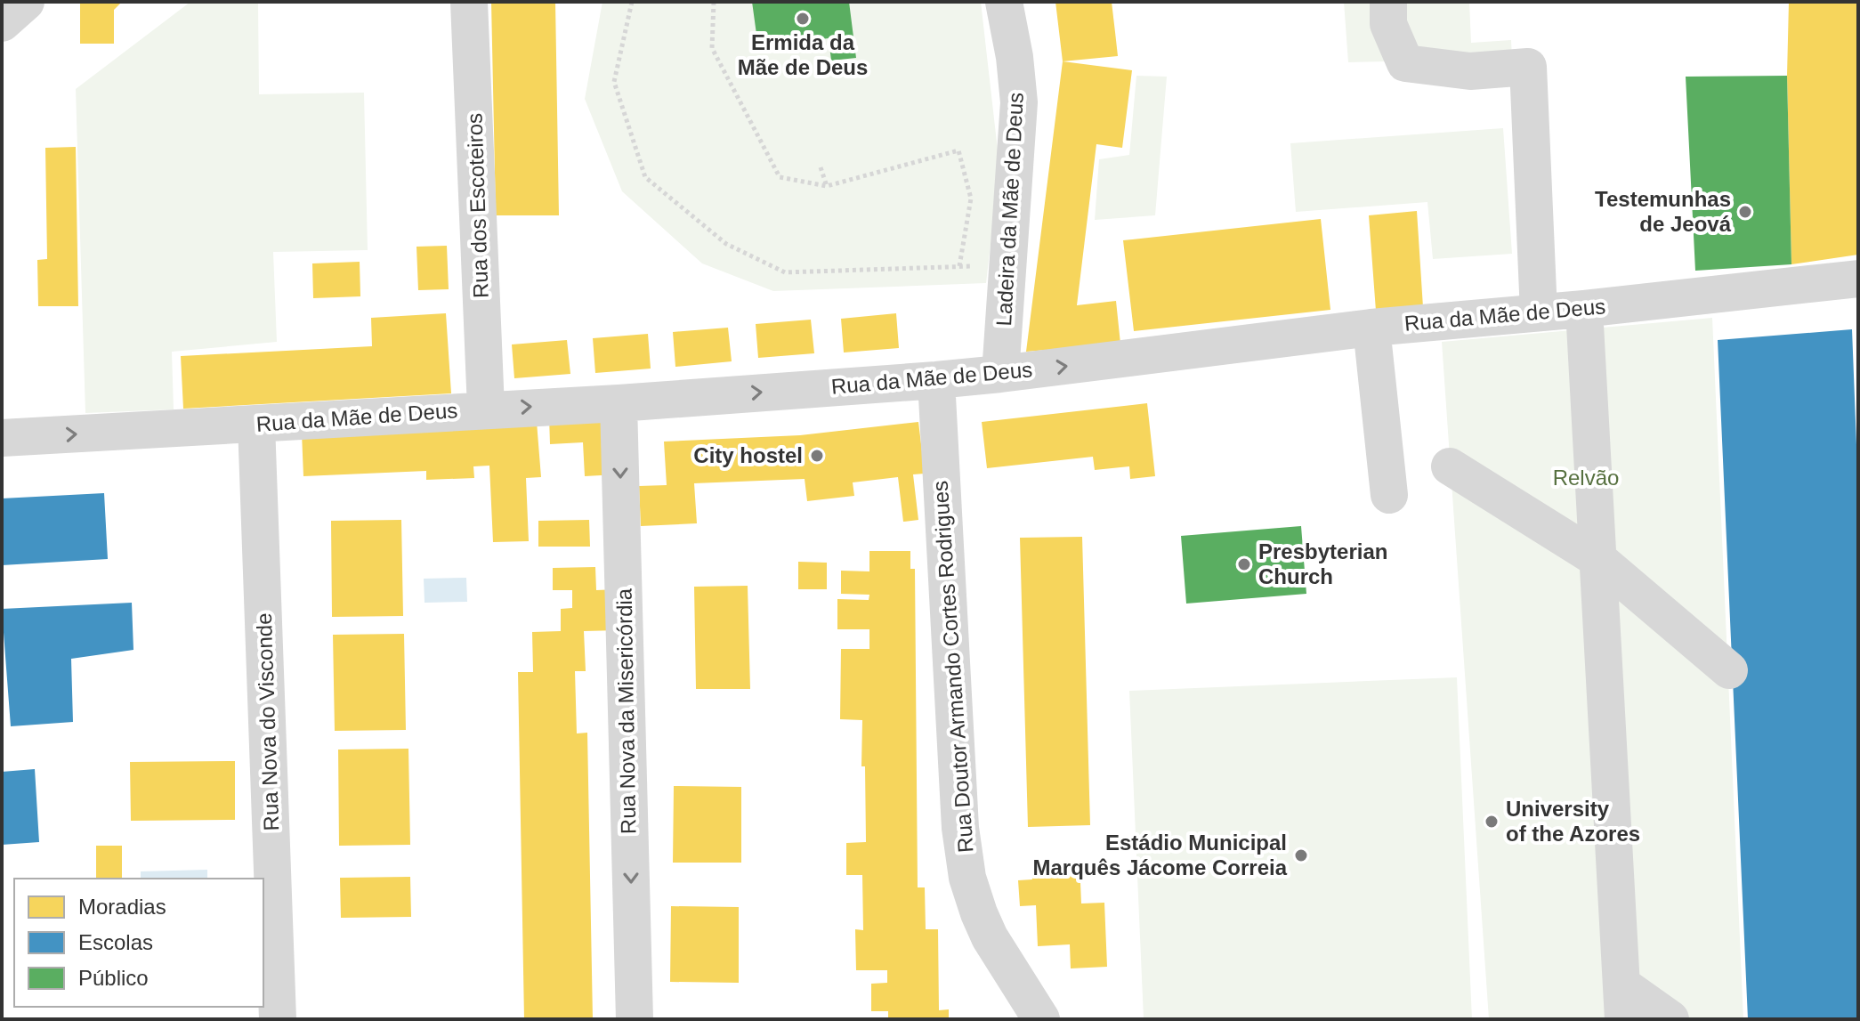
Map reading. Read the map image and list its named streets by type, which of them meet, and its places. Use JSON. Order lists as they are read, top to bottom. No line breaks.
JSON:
{"streets":{"street":["Rua dos Escoteiros","Ladeira da Mãe de Deus","Rua da Mãe de Deus","Rua Doutor Armando Cortes Rodrigues","Rua Nova da Misericórdia","Rua Nova do Visconde"]},"crossings":[["Rua dos Escoteiros","Rua da Mãe de Deus"],["Ladeira da Mãe de Deus","Rua da Mãe de Deus"],["Rua da Mãe de Deus","Rua Doutor Armando Cortes Rodrigues"],["Rua da Mãe de Deus","Rua Nova da Misericórdia"],["Rua da Mãe de Deus","Rua Nova do Visconde"]],"one_way":["Rua da Mãe de Deus","Rua Nova da Misericórdia"],"parks":["Relvão"],"places":["Ermida da Mãe de Deus","Testemunhas de Jeová","City hostel","Presbyterian Church","University of the Azores","Estádio Municipal Marquês Jácome Correia"],"legend":["Moradias","Escolas","Público"]}
